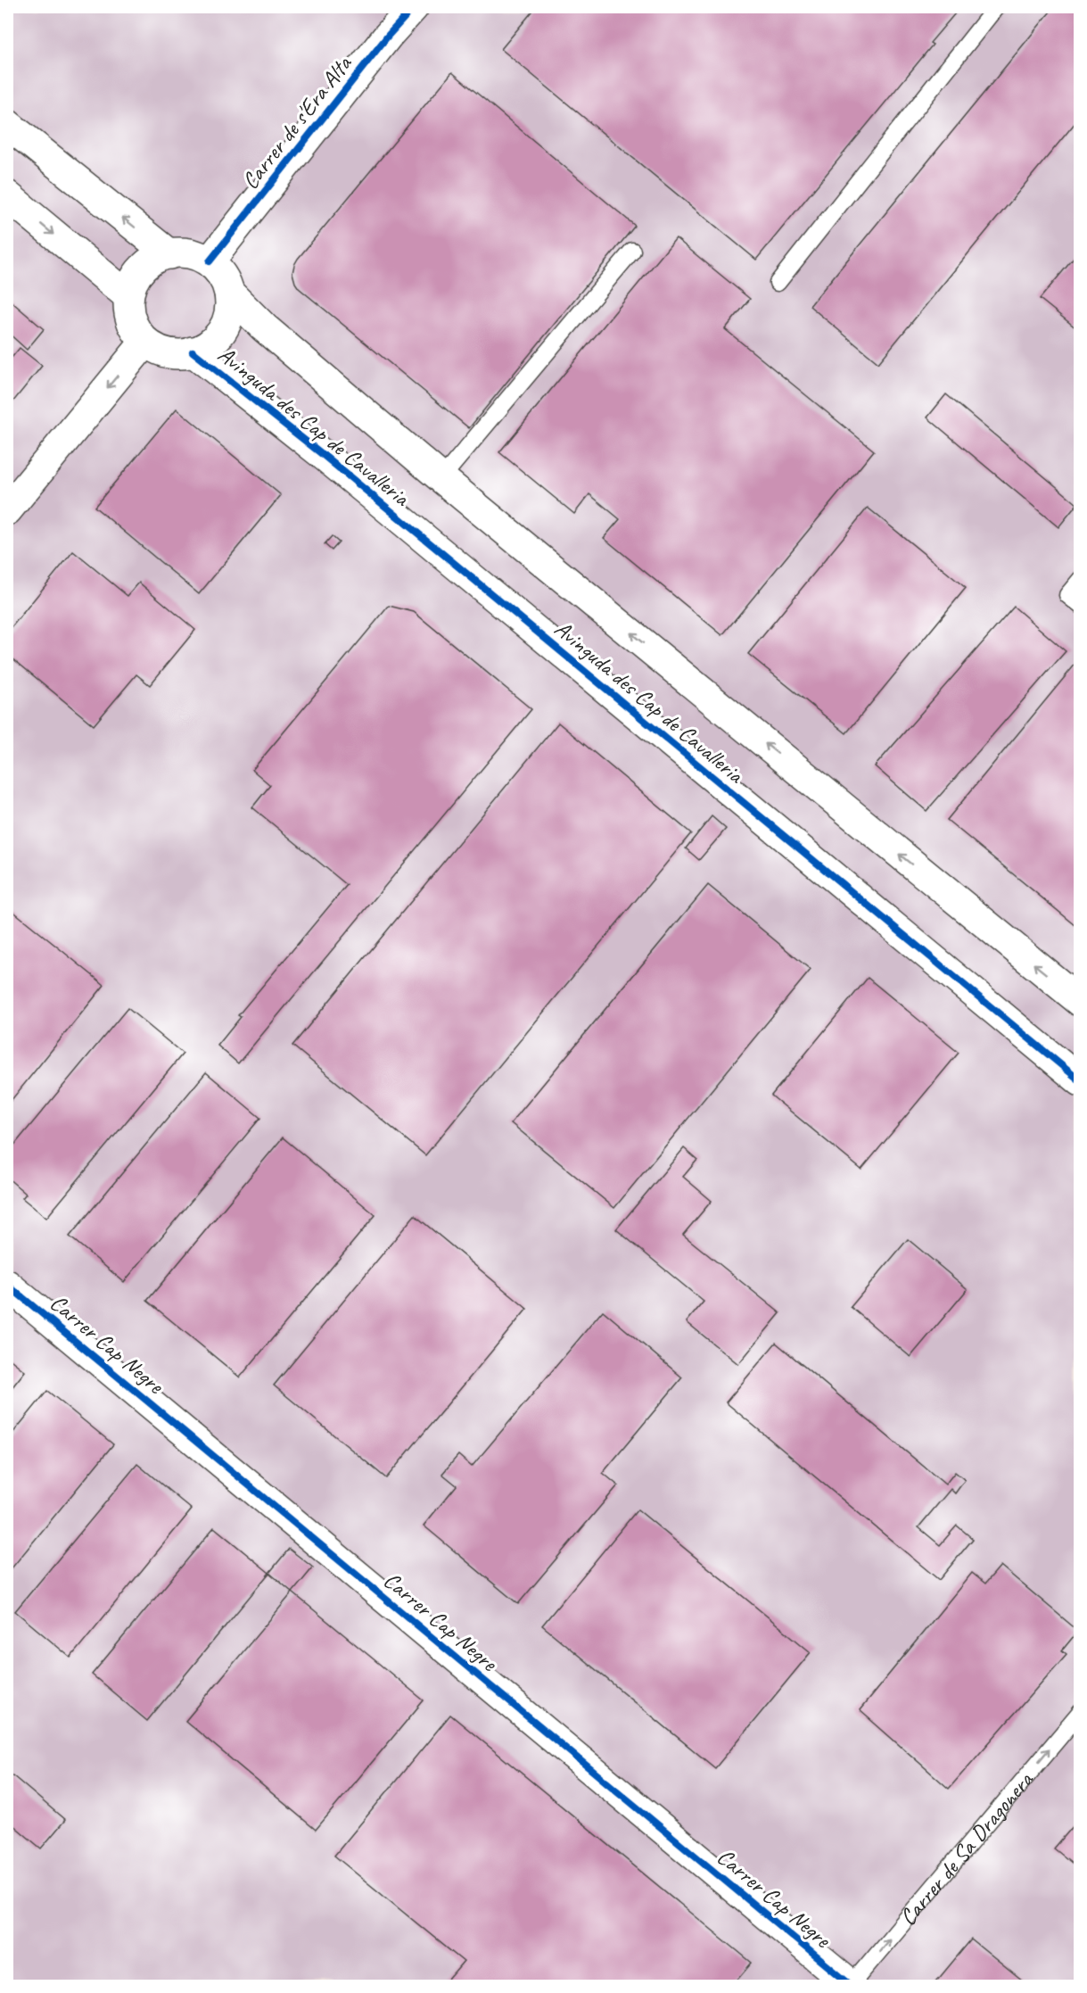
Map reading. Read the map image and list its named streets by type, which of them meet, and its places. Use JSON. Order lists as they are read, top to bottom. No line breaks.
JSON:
{"streets":{"street":["Carrer de s'Era Alta","Avinguda des Cap de Cavalleria","Carrer Cap Negre"],"lane":["Carrer de Sa Dragonera"]},"crossings":[["Carrer de s'Era Alta","Avinguda des Cap de Cavalleria"],["Carrer Cap Negre","Carrer de Sa Dragonera"]],"one_way":["Carrer de Sa Dragonera"]}
